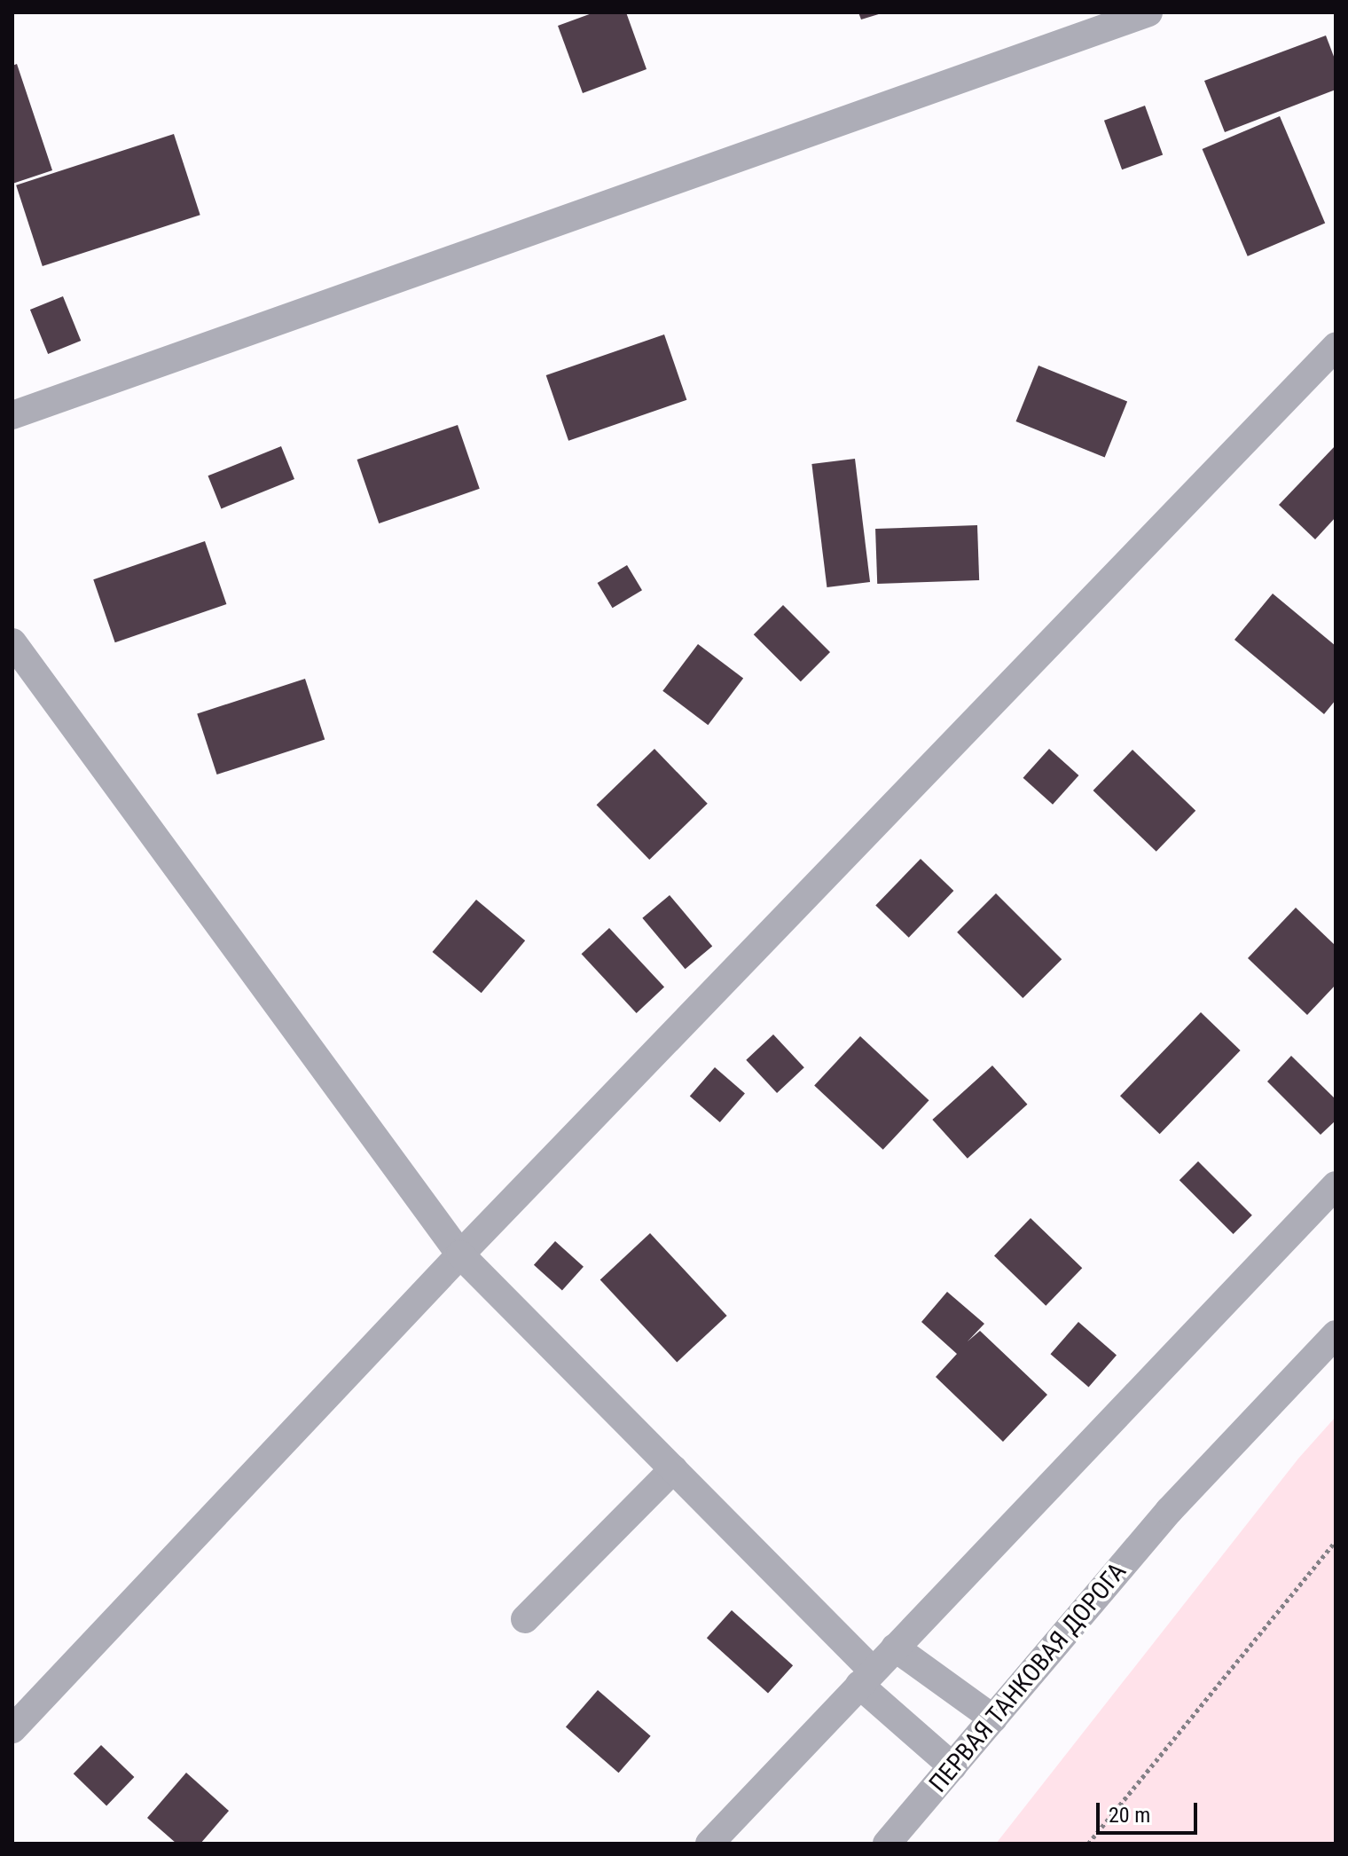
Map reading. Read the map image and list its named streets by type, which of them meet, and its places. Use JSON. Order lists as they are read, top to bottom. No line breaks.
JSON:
{"streets":{"street":["ПЕРВАЯ ТАНКОВАЯ ДОРОГА"]},"scale_bar":"20 m"}
